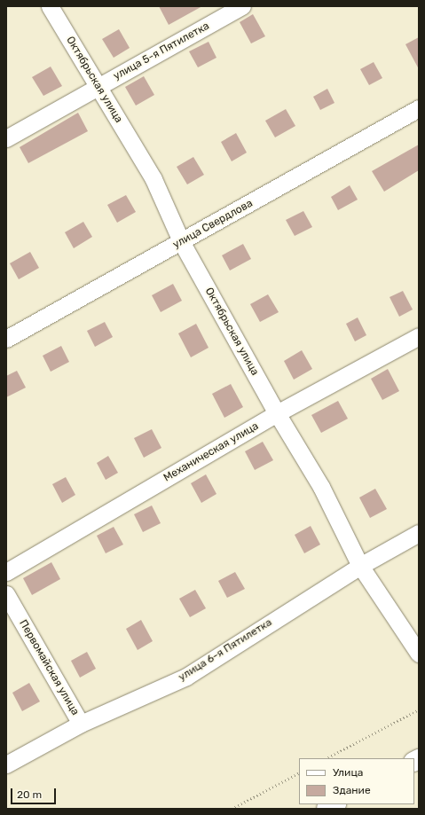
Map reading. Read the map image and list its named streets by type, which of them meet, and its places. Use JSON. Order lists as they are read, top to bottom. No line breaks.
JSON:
{"streets":{"street":["улица 5-я Пятилетка","Октябрьская улица","улица Свердлова","Механическая улица","улица 6-я Пятилетка","Первомайская улица"]},"crossings":[["улица 5-я Пятилетка","Октябрьская улица"],["Октябрьская улица","улица Свердлова"],["Октябрьская улица","Механическая улица"],["Октябрьская улица","улица 6-я Пятилетка"],["улица 6-я Пятилетка","Первомайская улица"]],"legend":["Улица","Здание"],"scale_bar":"20 m"}
